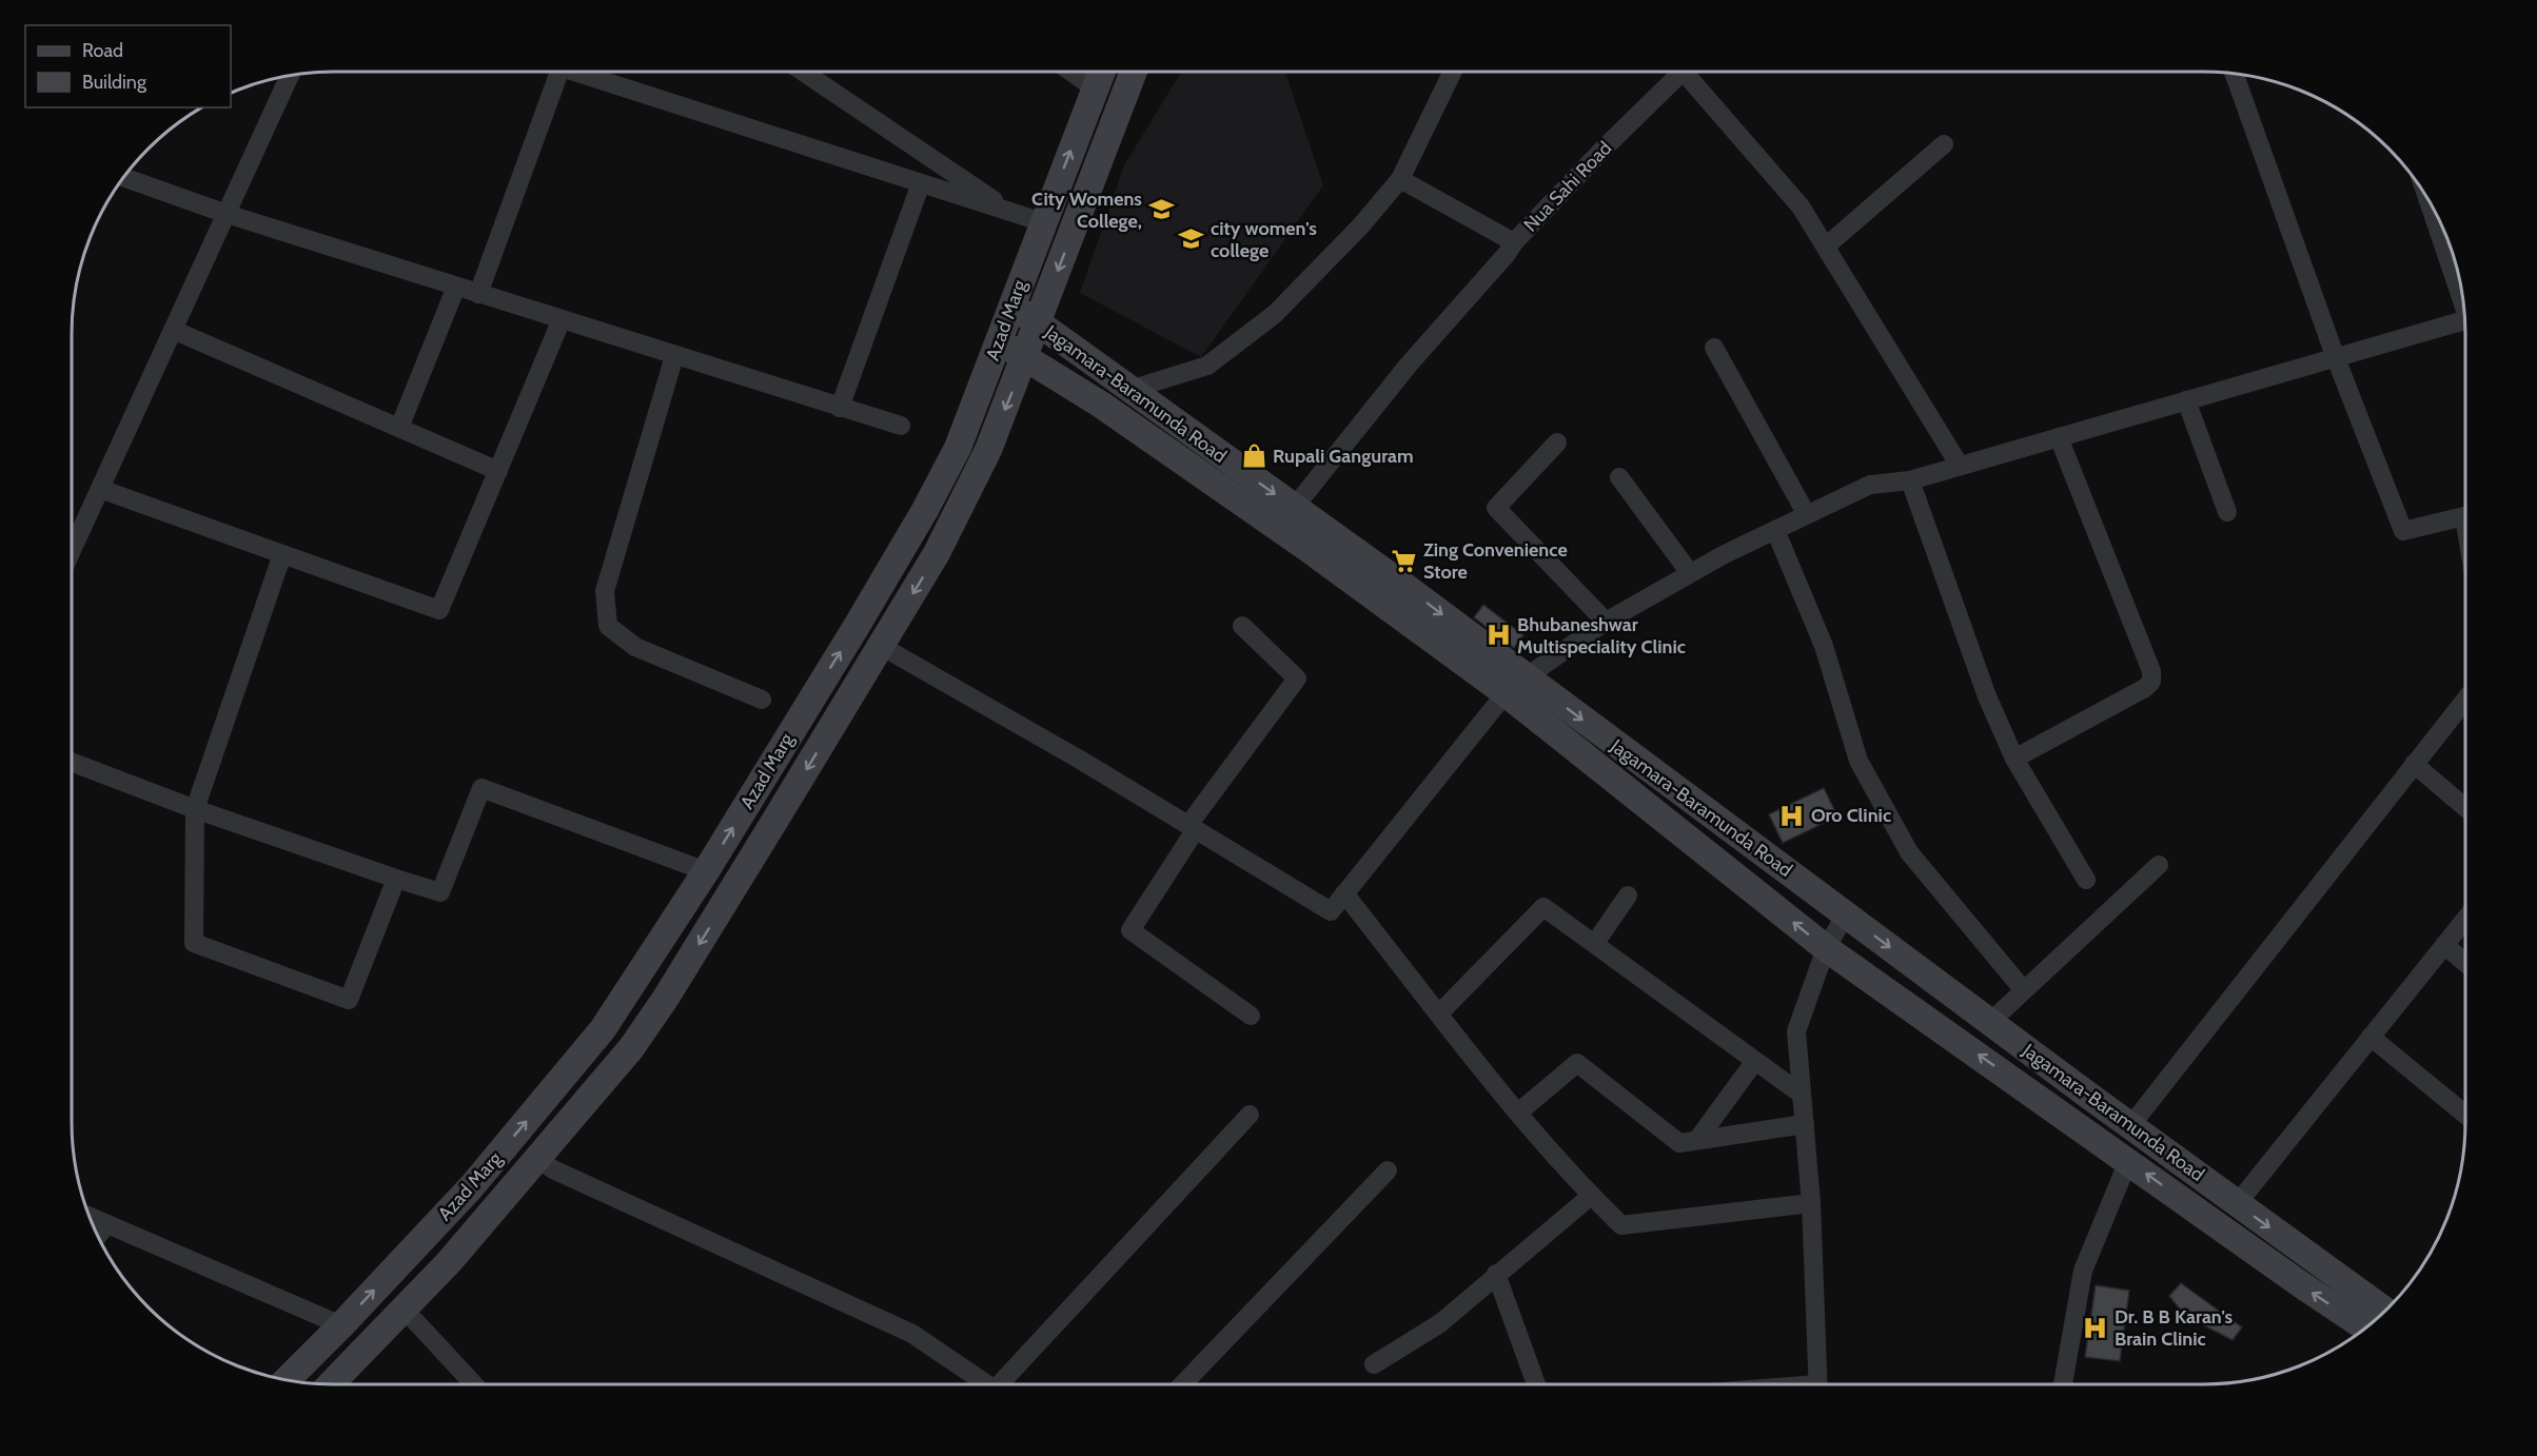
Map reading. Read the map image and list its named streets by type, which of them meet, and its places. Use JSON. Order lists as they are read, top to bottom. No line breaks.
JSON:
{"streets":{"street":["Nua Sahi Road","Azad Marg","Jagamara-Baramunda Road"]},"crossings":[["Azad Marg","Jagamara-Baramunda Road"]],"places":{"school or university":["City Womens College,","city women's college"],"shop":["Rupali Ganguram"],"supermarket":["Zing Convenience Store"],"hospital":["Bhubaneshwar Multispeciality Clinic","Oro Clinic","Dr. B B Karan's Brain Clinic"]},"legend":["Road","Building"]}
